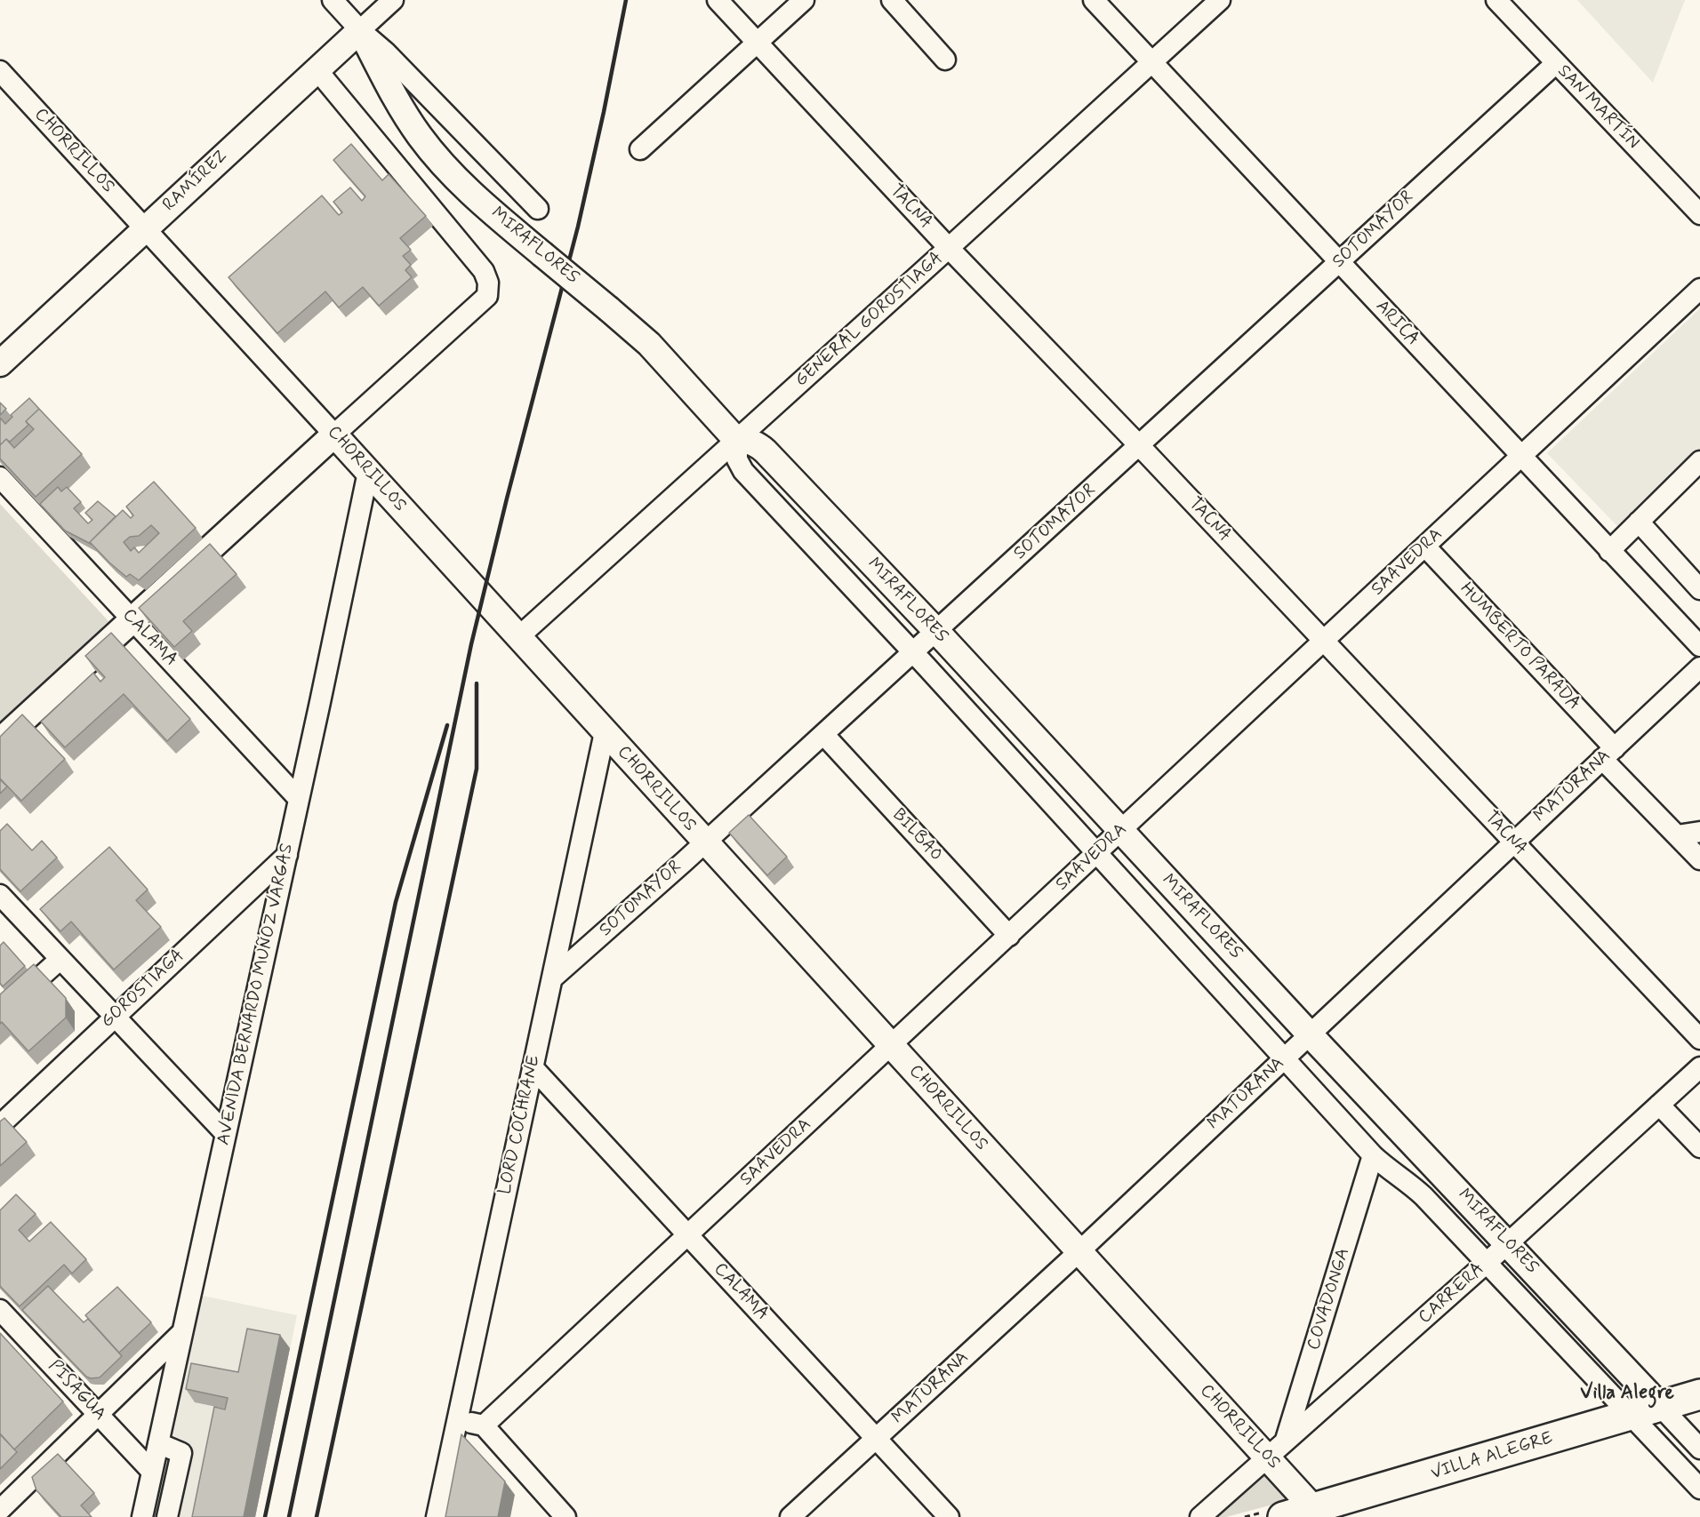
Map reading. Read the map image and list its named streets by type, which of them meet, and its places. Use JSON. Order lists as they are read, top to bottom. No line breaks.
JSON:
{"streets":{"highway":["VILLA ALEGRE"],"main road":["CHORRILLOS","RAMÍREZ","MIRAFLORES"],"street":["SAN MARTÍN","TACNA","SOTOMAYOR","GENERAL GOROSTIAGA","ARICA","SAAVEDRA","CALAMA","HUMBERTO PARADA","MATURANA","BILBAO","GOROSTIAGA","AVENIDA BERNARDO MUÑOZ VARGAS","LORD COCHRANE","CARRERA","COVADONGA","PISAGUA"]},"crossings":[["SAN MARTÍN","SOTOMAYOR"],["CHORRILLOS","RAMÍREZ"],["CHORRILLOS","SOTOMAYOR"],["CHORRILLOS","GENERAL GOROSTIAGA"],["CHORRILLOS","SAAVEDRA"],["CHORRILLOS","MATURANA"],["CHORRILLOS","AVENIDA BERNARDO MUÑOZ VARGAS"],["CHORRILLOS","LORD COCHRANE"],["CHORRILLOS","CARRERA"],["CHORRILLOS","COVADONGA"],["CHORRILLOS","VILLA ALEGRE"],["RAMÍREZ","MIRAFLORES"],["TACNA","SOTOMAYOR"],["TACNA","GENERAL GOROSTIAGA"],["TACNA","SAAVEDRA"],["TACNA","MATURANA"],["SOTOMAYOR","MIRAFLORES"],["SOTOMAYOR","ARICA"],["SOTOMAYOR","BILBAO"],["SOTOMAYOR","LORD COCHRANE"],["MIRAFLORES","GENERAL GOROSTIAGA"],["MIRAFLORES","SAAVEDRA"],["MIRAFLORES","MATURANA"],["MIRAFLORES","CARRERA"],["MIRAFLORES","COVADONGA"],["MIRAFLORES","VILLA ALEGRE"],["GENERAL GOROSTIAGA","ARICA"],["ARICA","SAAVEDRA"],["SAAVEDRA","CALAMA"],["SAAVEDRA","HUMBERTO PARADA"],["SAAVEDRA","BILBAO"],["CALAMA","MATURANA"],["CALAMA","AVENIDA BERNARDO MUÑOZ VARGAS"],["CALAMA","LORD COCHRANE"],["HUMBERTO PARADA","MATURANA"],["GOROSTIAGA","AVENIDA BERNARDO MUÑOZ VARGAS"],["AVENIDA BERNARDO MUÑOZ VARGAS","PISAGUA"],["CARRERA","COVADONGA"]],"districts":["Villa Alegre"]}
